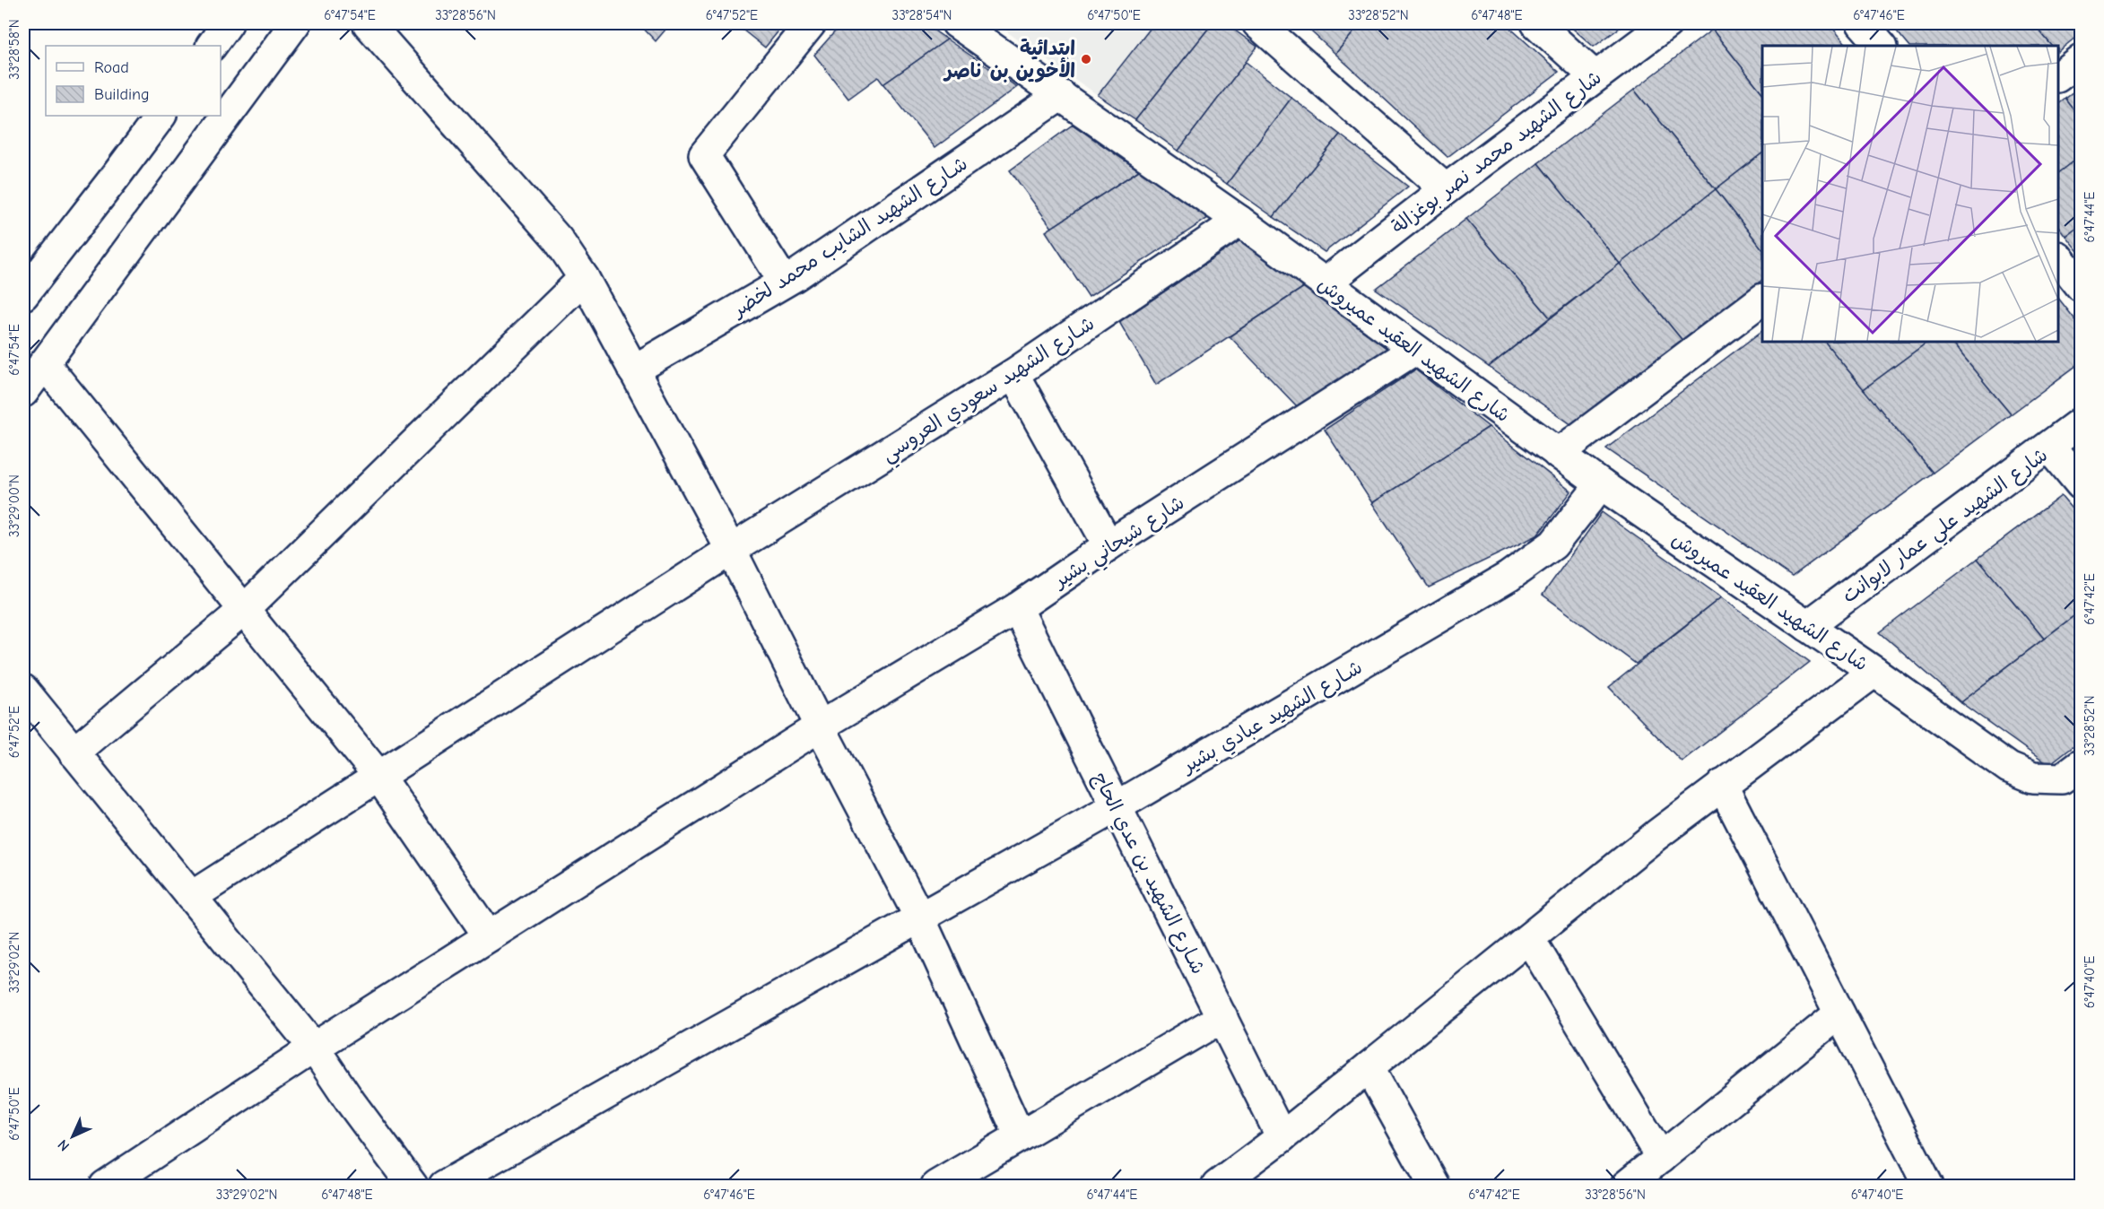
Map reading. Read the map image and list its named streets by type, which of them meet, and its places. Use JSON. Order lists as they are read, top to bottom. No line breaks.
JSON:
{"streets":{"main road":["شارع الشهيد محمد نصر بوغزالة","شـارع الشهيد الشايب محمد لخضر","شارع الشهيد العقيد عميروش","شـارع الشهيد سعودي العروسي","شارع الشهيد علي عمار لابوانت","شارع شيحاني بشير","شـارع الشهيد عبادي بشير","شـارع الشهيد بن عدي الحاج"]},"crossings":[["شارع الشهيد محمد نصر بوغزالة","شارع الشهيد العقيد عميروش"],["شـارع الشهيد الشايب محمد لخضر","شارع الشهيد العقيد عميروش"],["شارع الشهيد العقيد عميروش","شـارع الشهيد سعودي العروسي"],["شارع الشهيد العقيد عميروش","شارع الشهيد علي عمار لابوانت"],["شارع الشهيد العقيد عميروش","شارع شيحاني بشير"],["شارع الشهيد العقيد عميروش","شـارع الشهيد عبادي بشير"],["شارع شيحاني بشير","شـارع الشهيد بن عدي الحاج"],["شـارع الشهيد عبادي بشير","شـارع الشهيد بن عدي الحاج"]],"places":["ابتدائية الأخوين بن ناصر"],"legend":["Road","Building"],"north":"bottom left","coordinates":["6°47'54\"E","33°28'56\"N","6°47'52\"E","33°28'54\"N","6°47'50\"E","33°28'52\"N","6°47'48\"E","6°47'46\"E","33°28'58\"N","6°47'44\"E","33°29'00\"N","6°47'42\"E","33°29'02\"N","6°47'40\"E"]}
